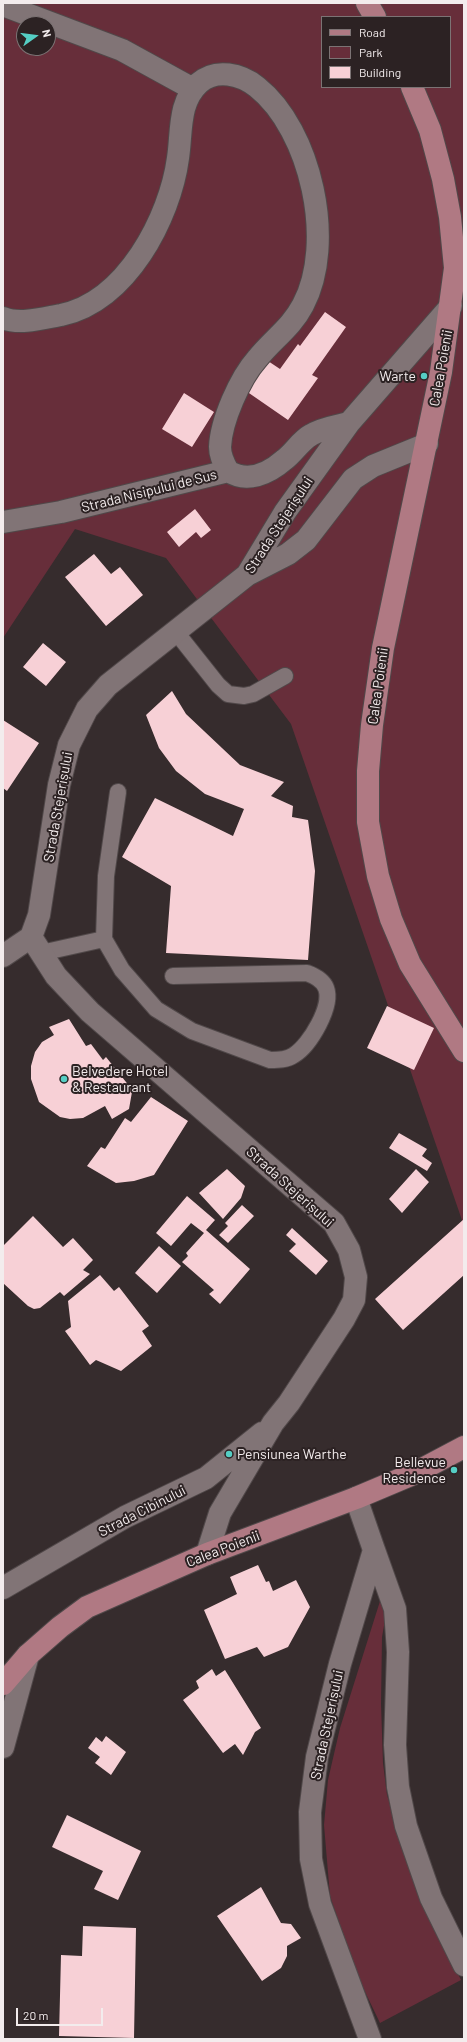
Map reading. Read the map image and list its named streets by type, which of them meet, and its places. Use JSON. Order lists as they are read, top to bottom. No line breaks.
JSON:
{"streets":{"main road":["Calea Poienii"],"street":["Strada Nisipului de Sus","Strada Stejerișului","Strada Cibinului"]},"crossings":[["Calea Poienii","Strada Stejerișului"],["Strada Nisipului de Sus","Strada Stejerișului"],["Strada Stejerișului","Strada Cibinului"]],"places":["Warte","Belvedere Hotel & Restaurant","Pensiunea Warthe","Bellevue Residence"],"legend":["Road","Park","Building"],"scale_bar":"20 m","north":"right"}
